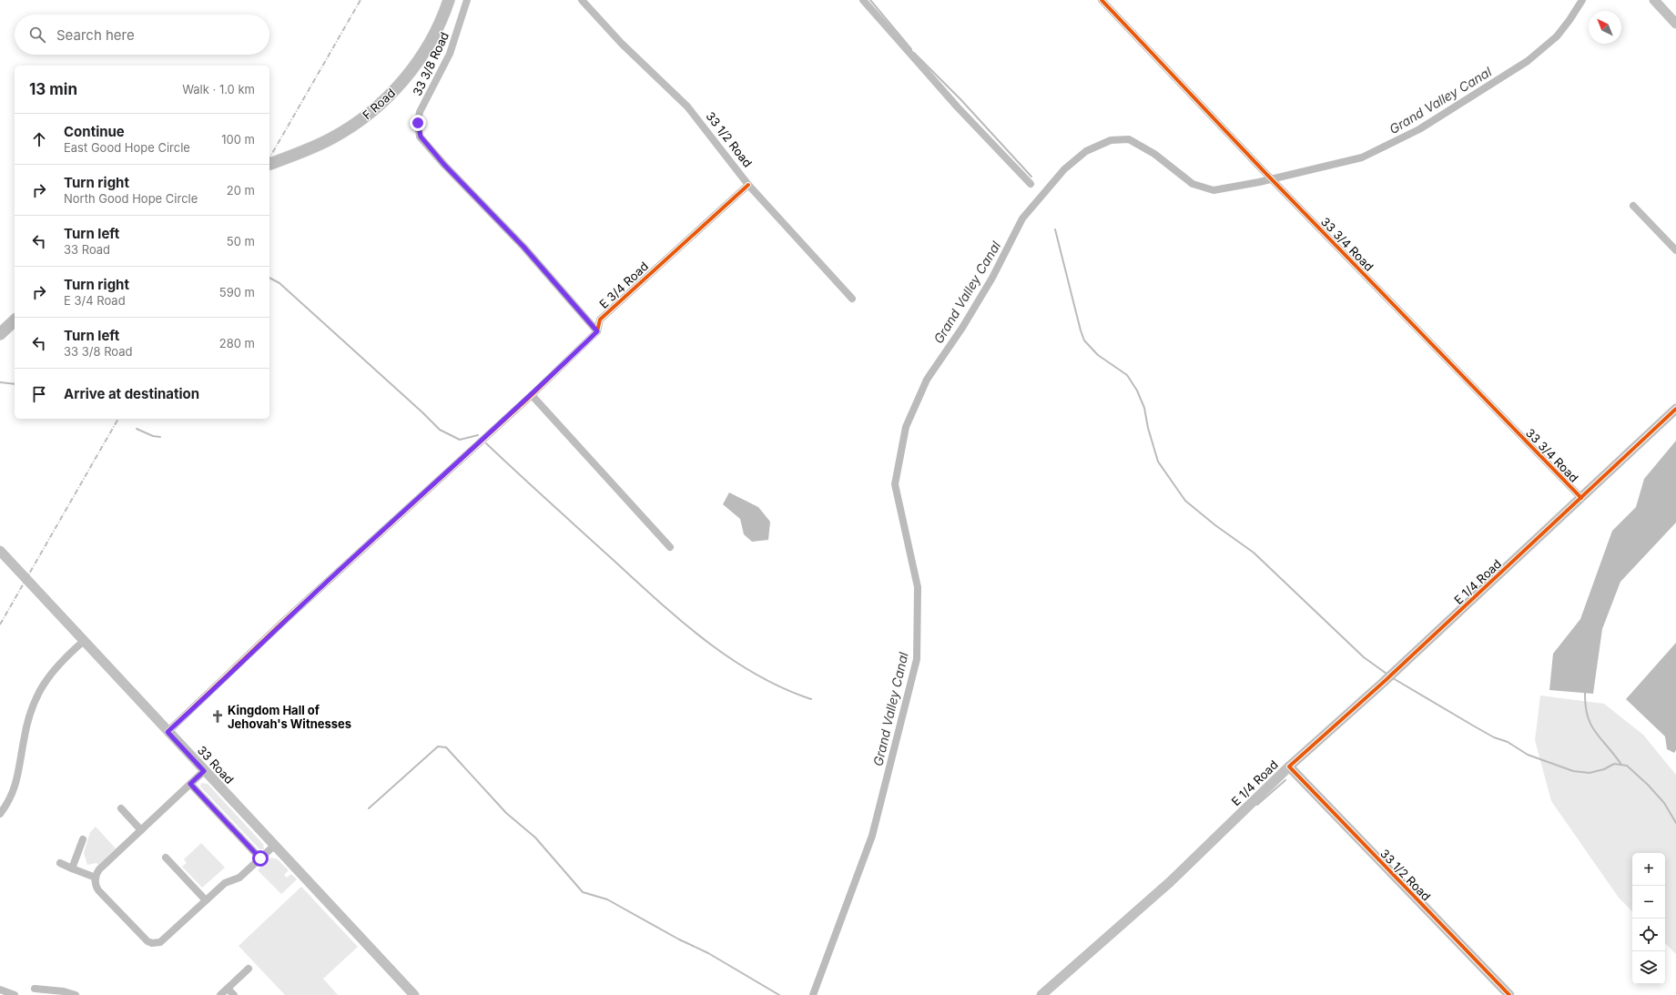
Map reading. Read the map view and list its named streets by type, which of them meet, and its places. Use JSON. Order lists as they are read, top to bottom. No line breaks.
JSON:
{"streets":{"main road":["F Road"],"street":["33 3/8 Road","33 1/2 Road","33 3/4 Road","E 3/4 Road","E 1/4 Road","33 Road"]},"crossings":[["33 3/8 Road","E 3/4 Road"],["33 1/2 Road","E 3/4 Road"],["33 1/2 Road","E 1/4 Road"],["33 3/4 Road","E 1/4 Road"],["E 3/4 Road","33 Road"]],"water":["Grand Valley Canal"],"places":{"church":["Kingdom Hall of Jehovah's Witnesses"]},"north":"top left","page":{"search":"Search here","heading":["13 min","Walk · 1.0 km"],"list":[["Continue","East Good Hope Circle","100 m"],["Turn right","North Good Hope Circle","20 m"],["Turn left","33 Road","50 m"],["Turn right","E 3/4 Road","590 m"],["Turn left","33 3/8 Road","280 m"],"Arrive at destination"],"map_buttons":["+","−"]}}
